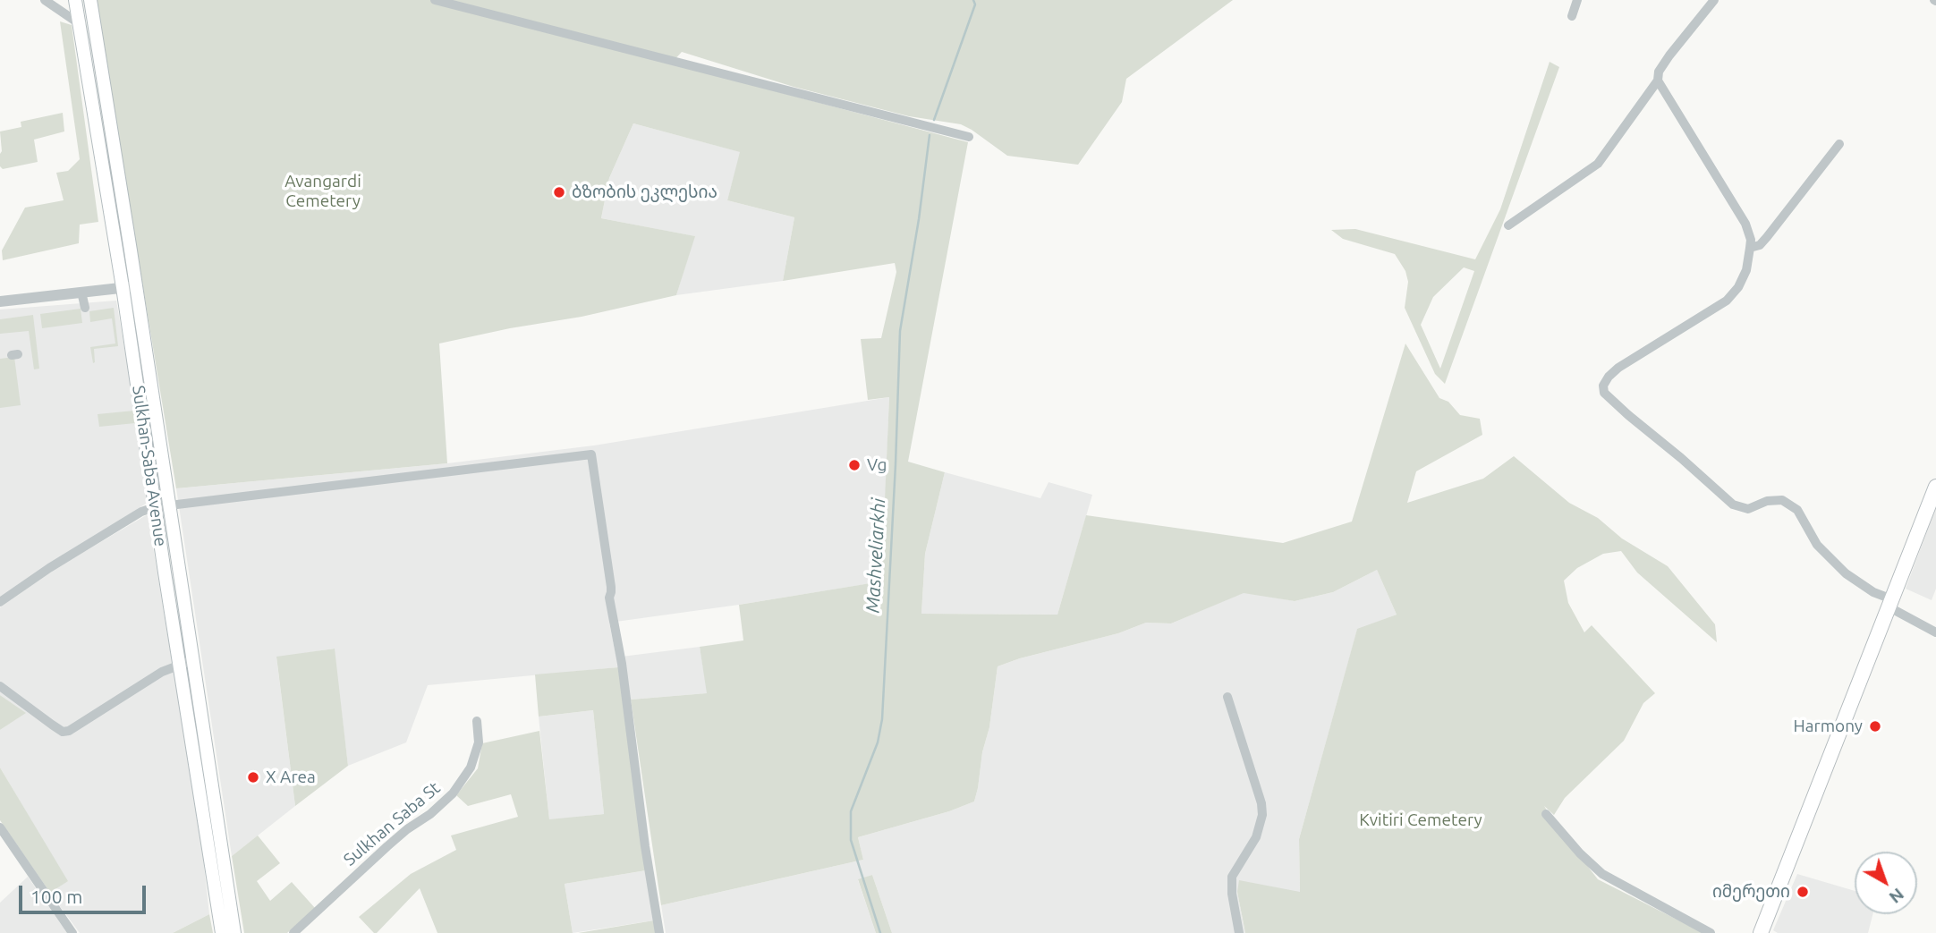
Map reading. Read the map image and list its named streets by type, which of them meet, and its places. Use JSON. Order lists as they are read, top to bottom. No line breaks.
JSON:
{"streets":{"main road":["Sulkhan-Saba Avenue"],"street":["Sulkhan Saba St"]},"water":["Mashveliarkhi"],"parks":["Avangardi Cemetery","Kvitiri Cemetery"],"places":["ბზობის ეკლესია","Vg","Harmony","X Area","იმერეთი"],"scale_bar":"100 m","north":"bottom right"}
